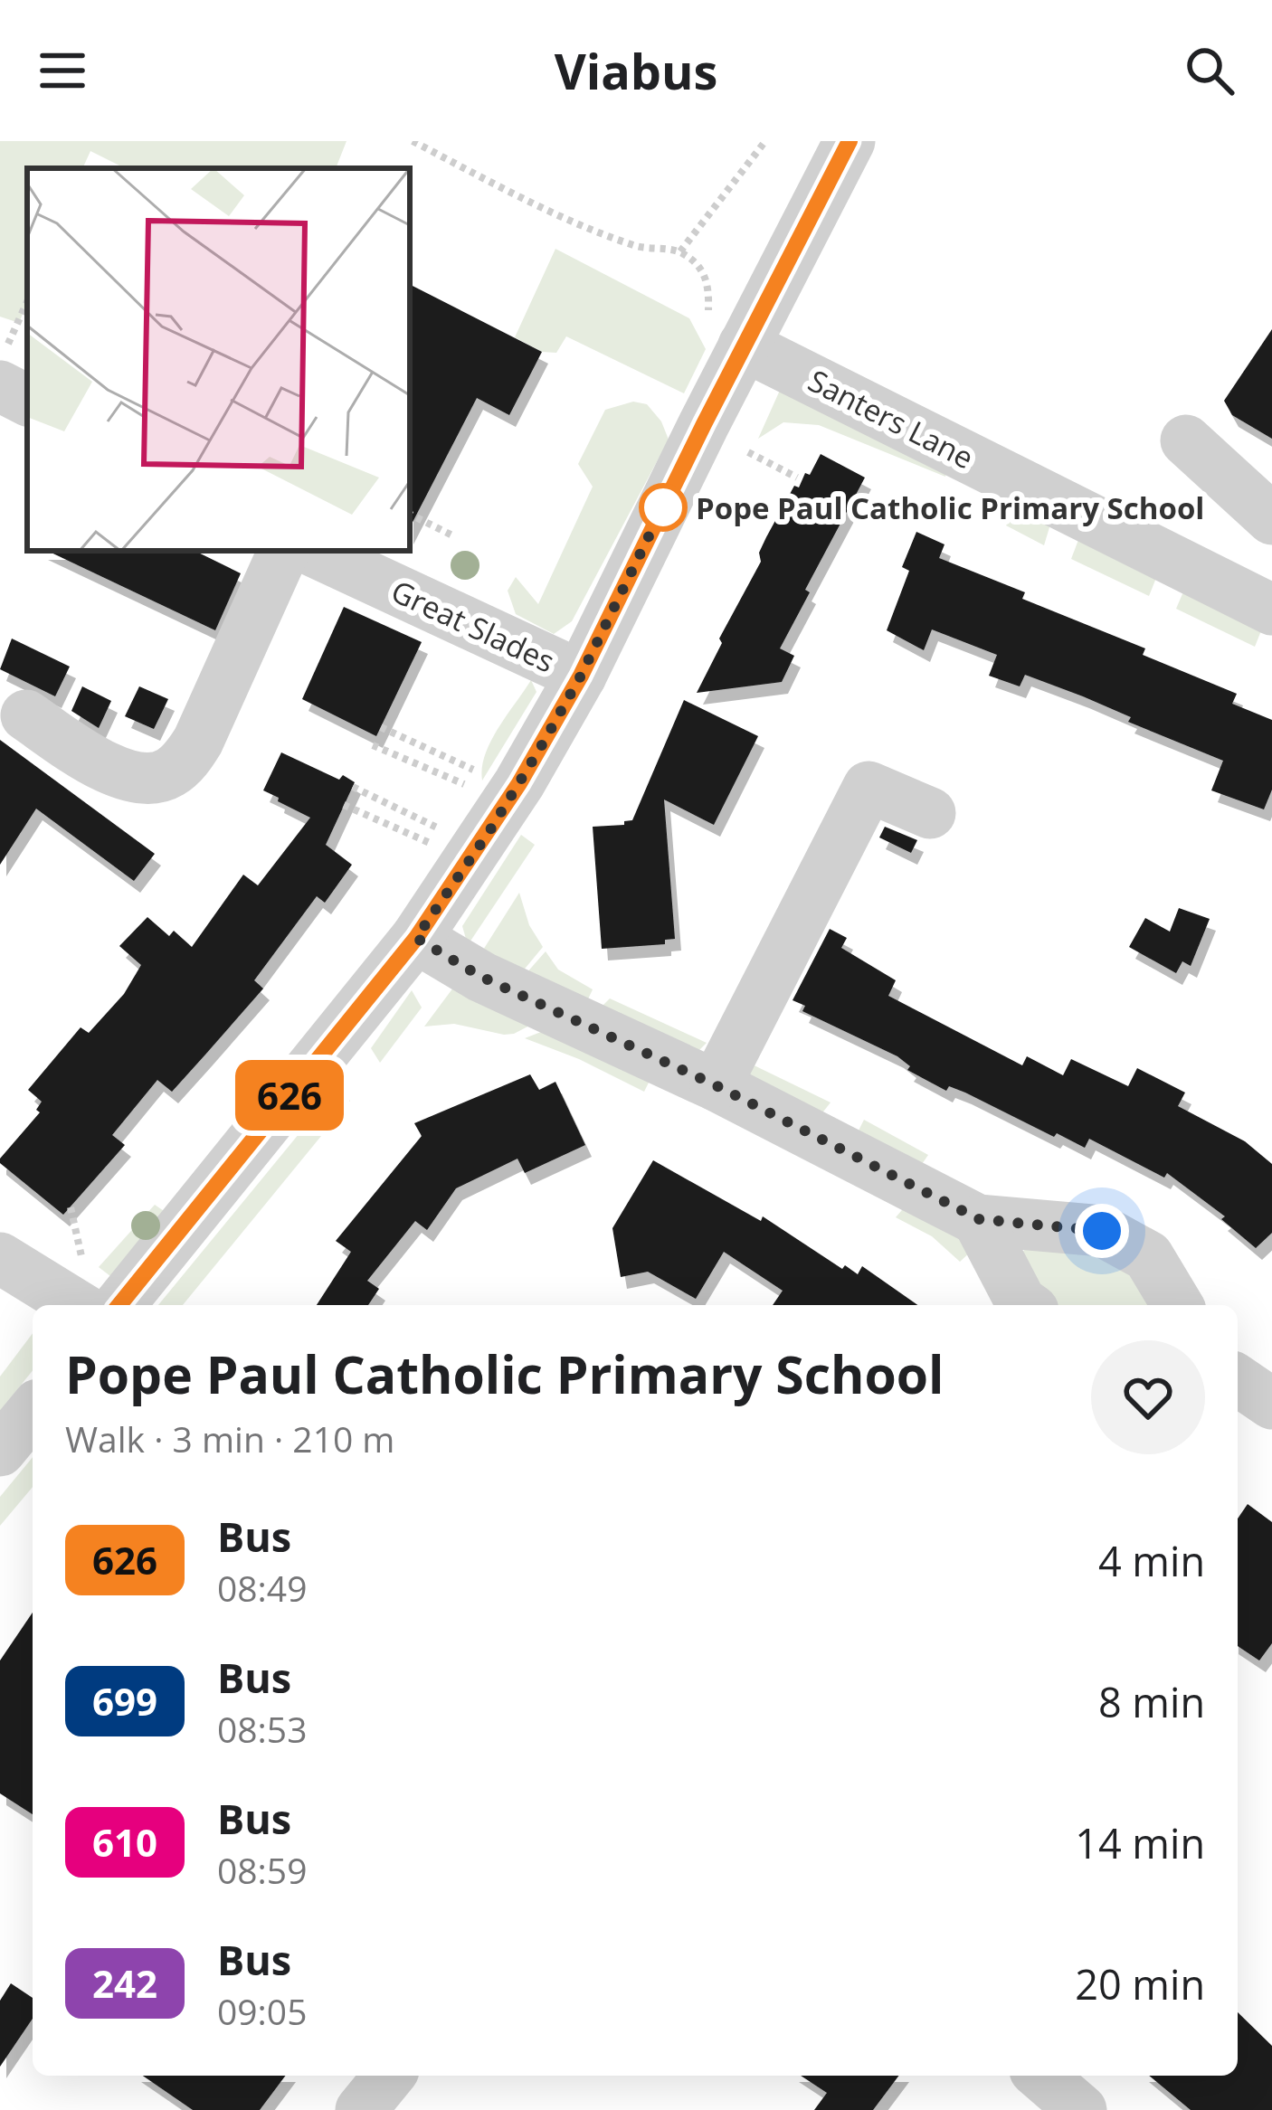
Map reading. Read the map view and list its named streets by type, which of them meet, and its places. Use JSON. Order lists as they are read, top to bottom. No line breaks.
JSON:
{"streets":{"street":["Santers Lane","Great Slades"]},"places":["Pope Paul Catholic Primary School"],"lines":["bus line 626"],"page":{"header":"Viabus","on_map":"626","heading":["Pope Paul Catholic Primary School","Walk · 3 min · 210 m"],"list":[{"mark":"626","name":"Bus","note":"08:49","value":"4 min"},{"mark":"699","name":"Bus","note":"08:53","value":"8 min"},{"mark":"610","name":"Bus","note":"08:59","value":"14 min"},{"mark":"242","name":"Bus","note":"09:05","value":"20 min"}]}}
